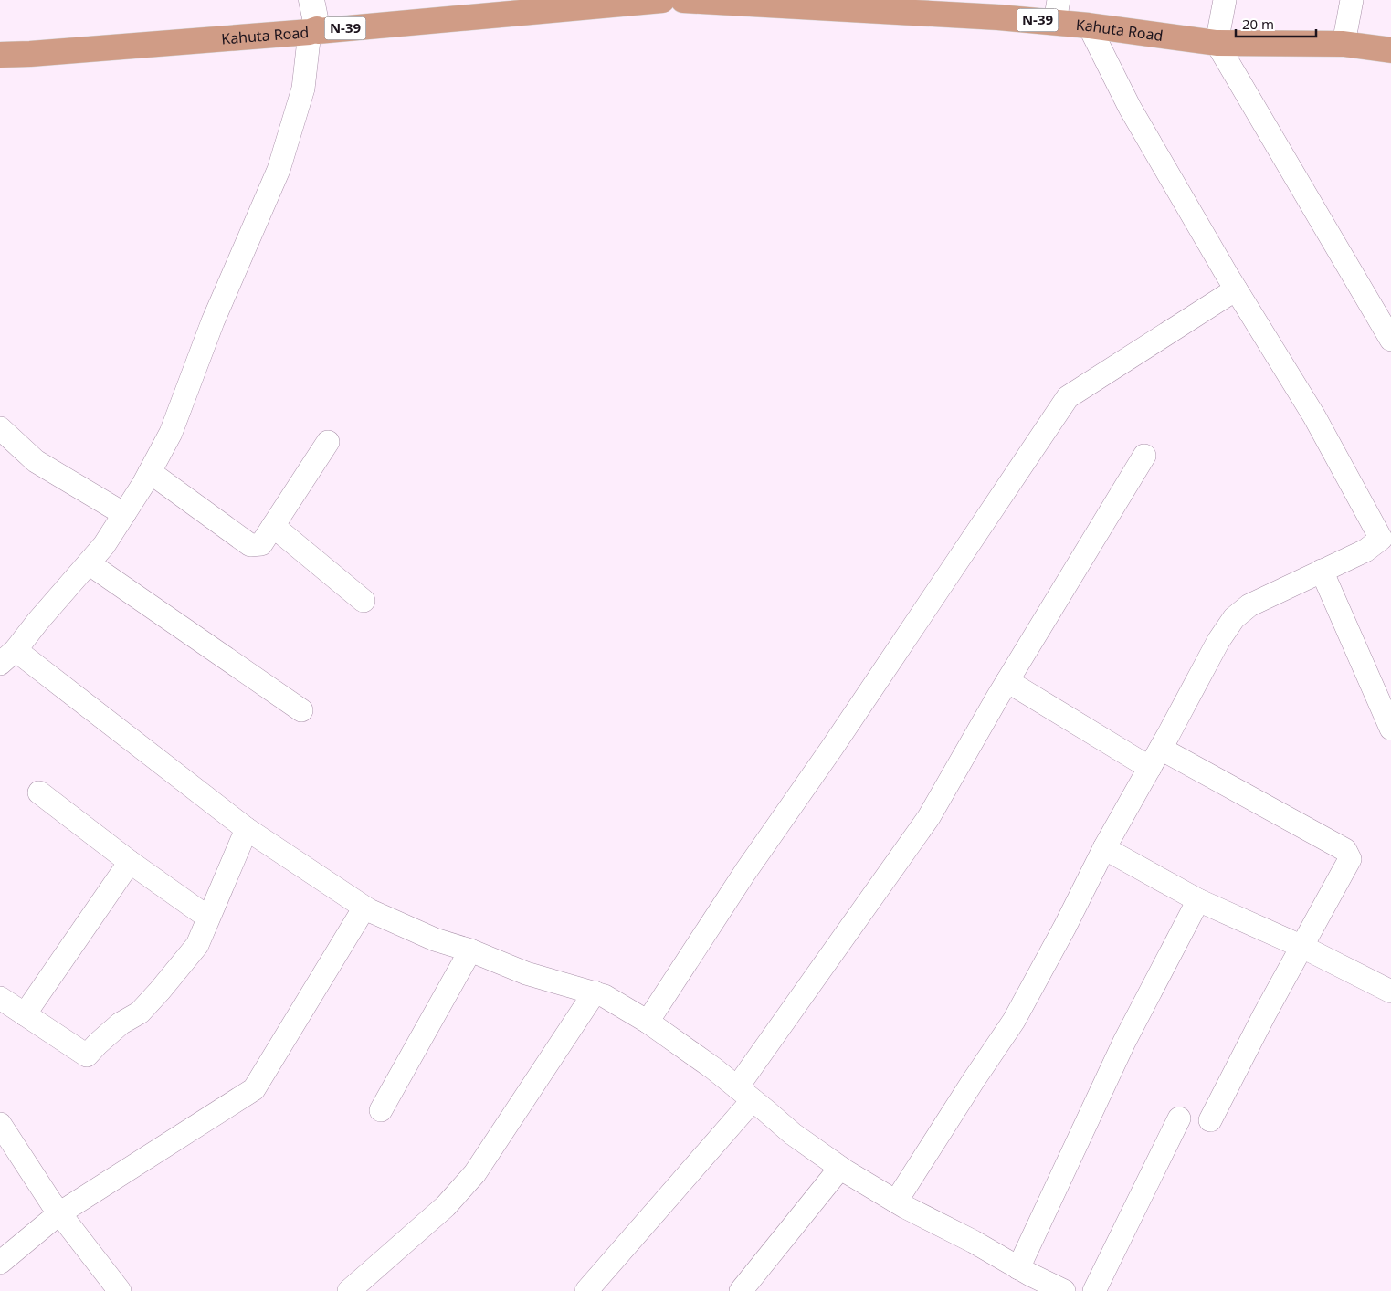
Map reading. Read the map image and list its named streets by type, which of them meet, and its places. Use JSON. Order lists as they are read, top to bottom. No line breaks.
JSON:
{"streets":{"highway":["N-39","Kahuta Road"]},"scale_bar":"20 m"}
